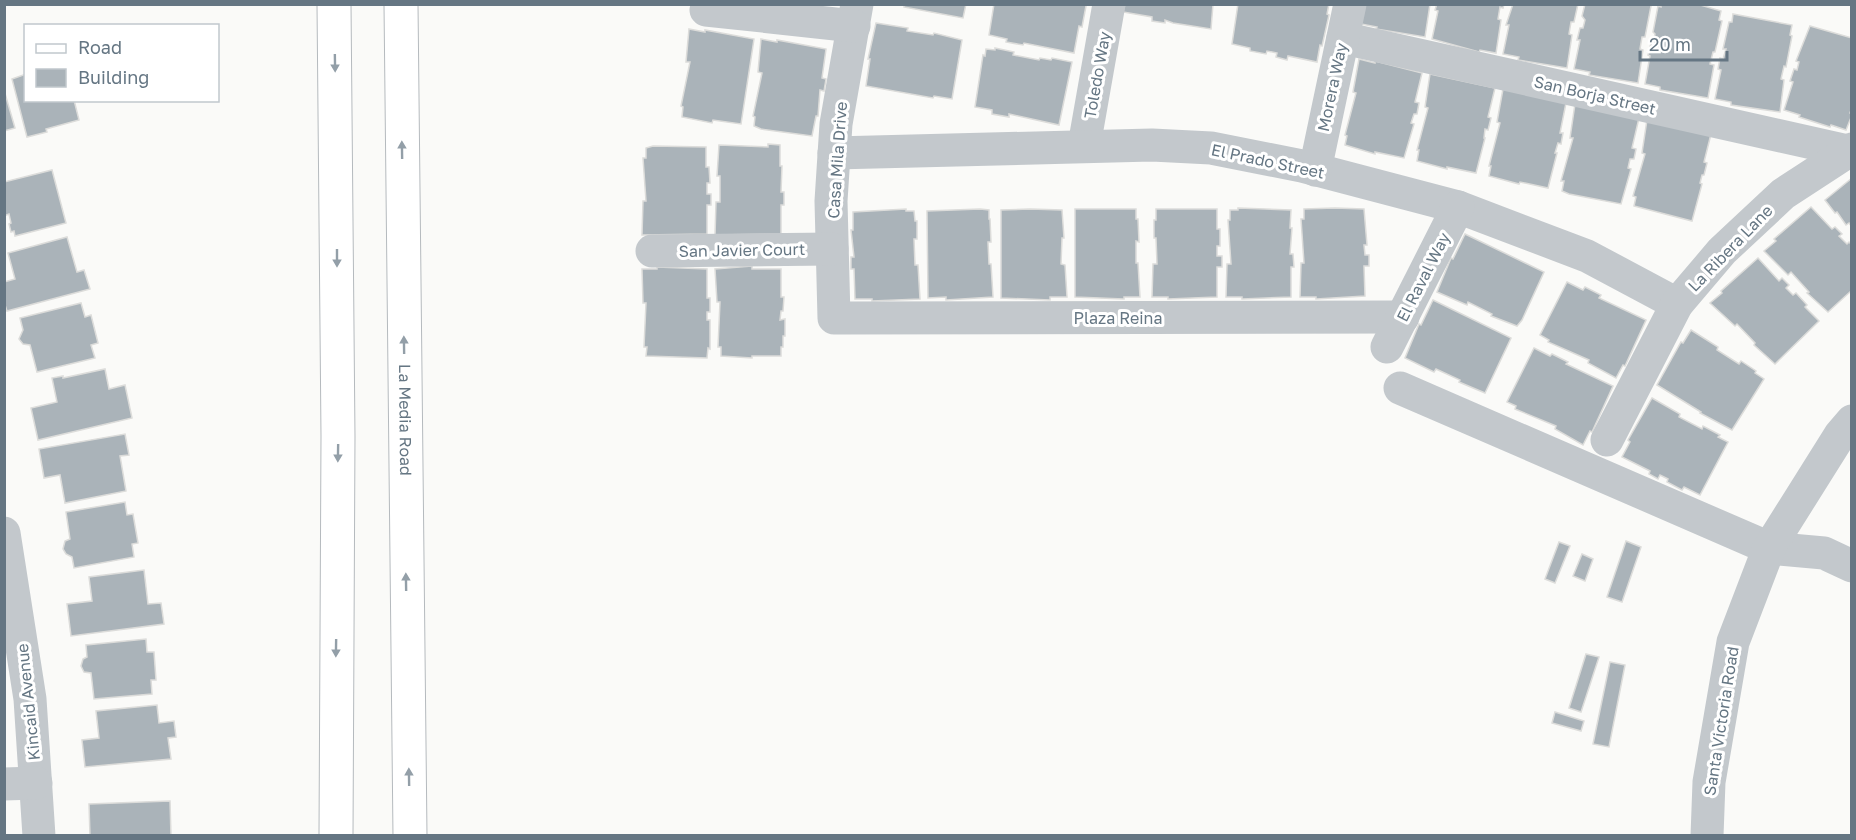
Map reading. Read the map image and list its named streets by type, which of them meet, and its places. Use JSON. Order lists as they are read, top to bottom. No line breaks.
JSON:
{"streets":{"main road":["La Media Road"],"street":["Toledo Way","Morera Way","San Borja Street","Casa Mila Drive","El Prado Street","La Ribera Lane","San Javier Court","El Raval Way","Plaza Reina","Kincaid Avenue","Santa Victoria Road"]},"crossings":[["Toledo Way","El Prado Street"],["Morera Way","San Borja Street"],["Morera Way","El Prado Street"],["San Borja Street","La Ribera Lane"],["Casa Mila Drive","El Prado Street"],["Casa Mila Drive","San Javier Court"],["Casa Mila Drive","Plaza Reina"],["El Prado Street","La Ribera Lane"],["El Prado Street","El Raval Way"],["El Raval Way","Plaza Reina"]],"legend":["Road","Building"],"scale_bar":"20 m"}
